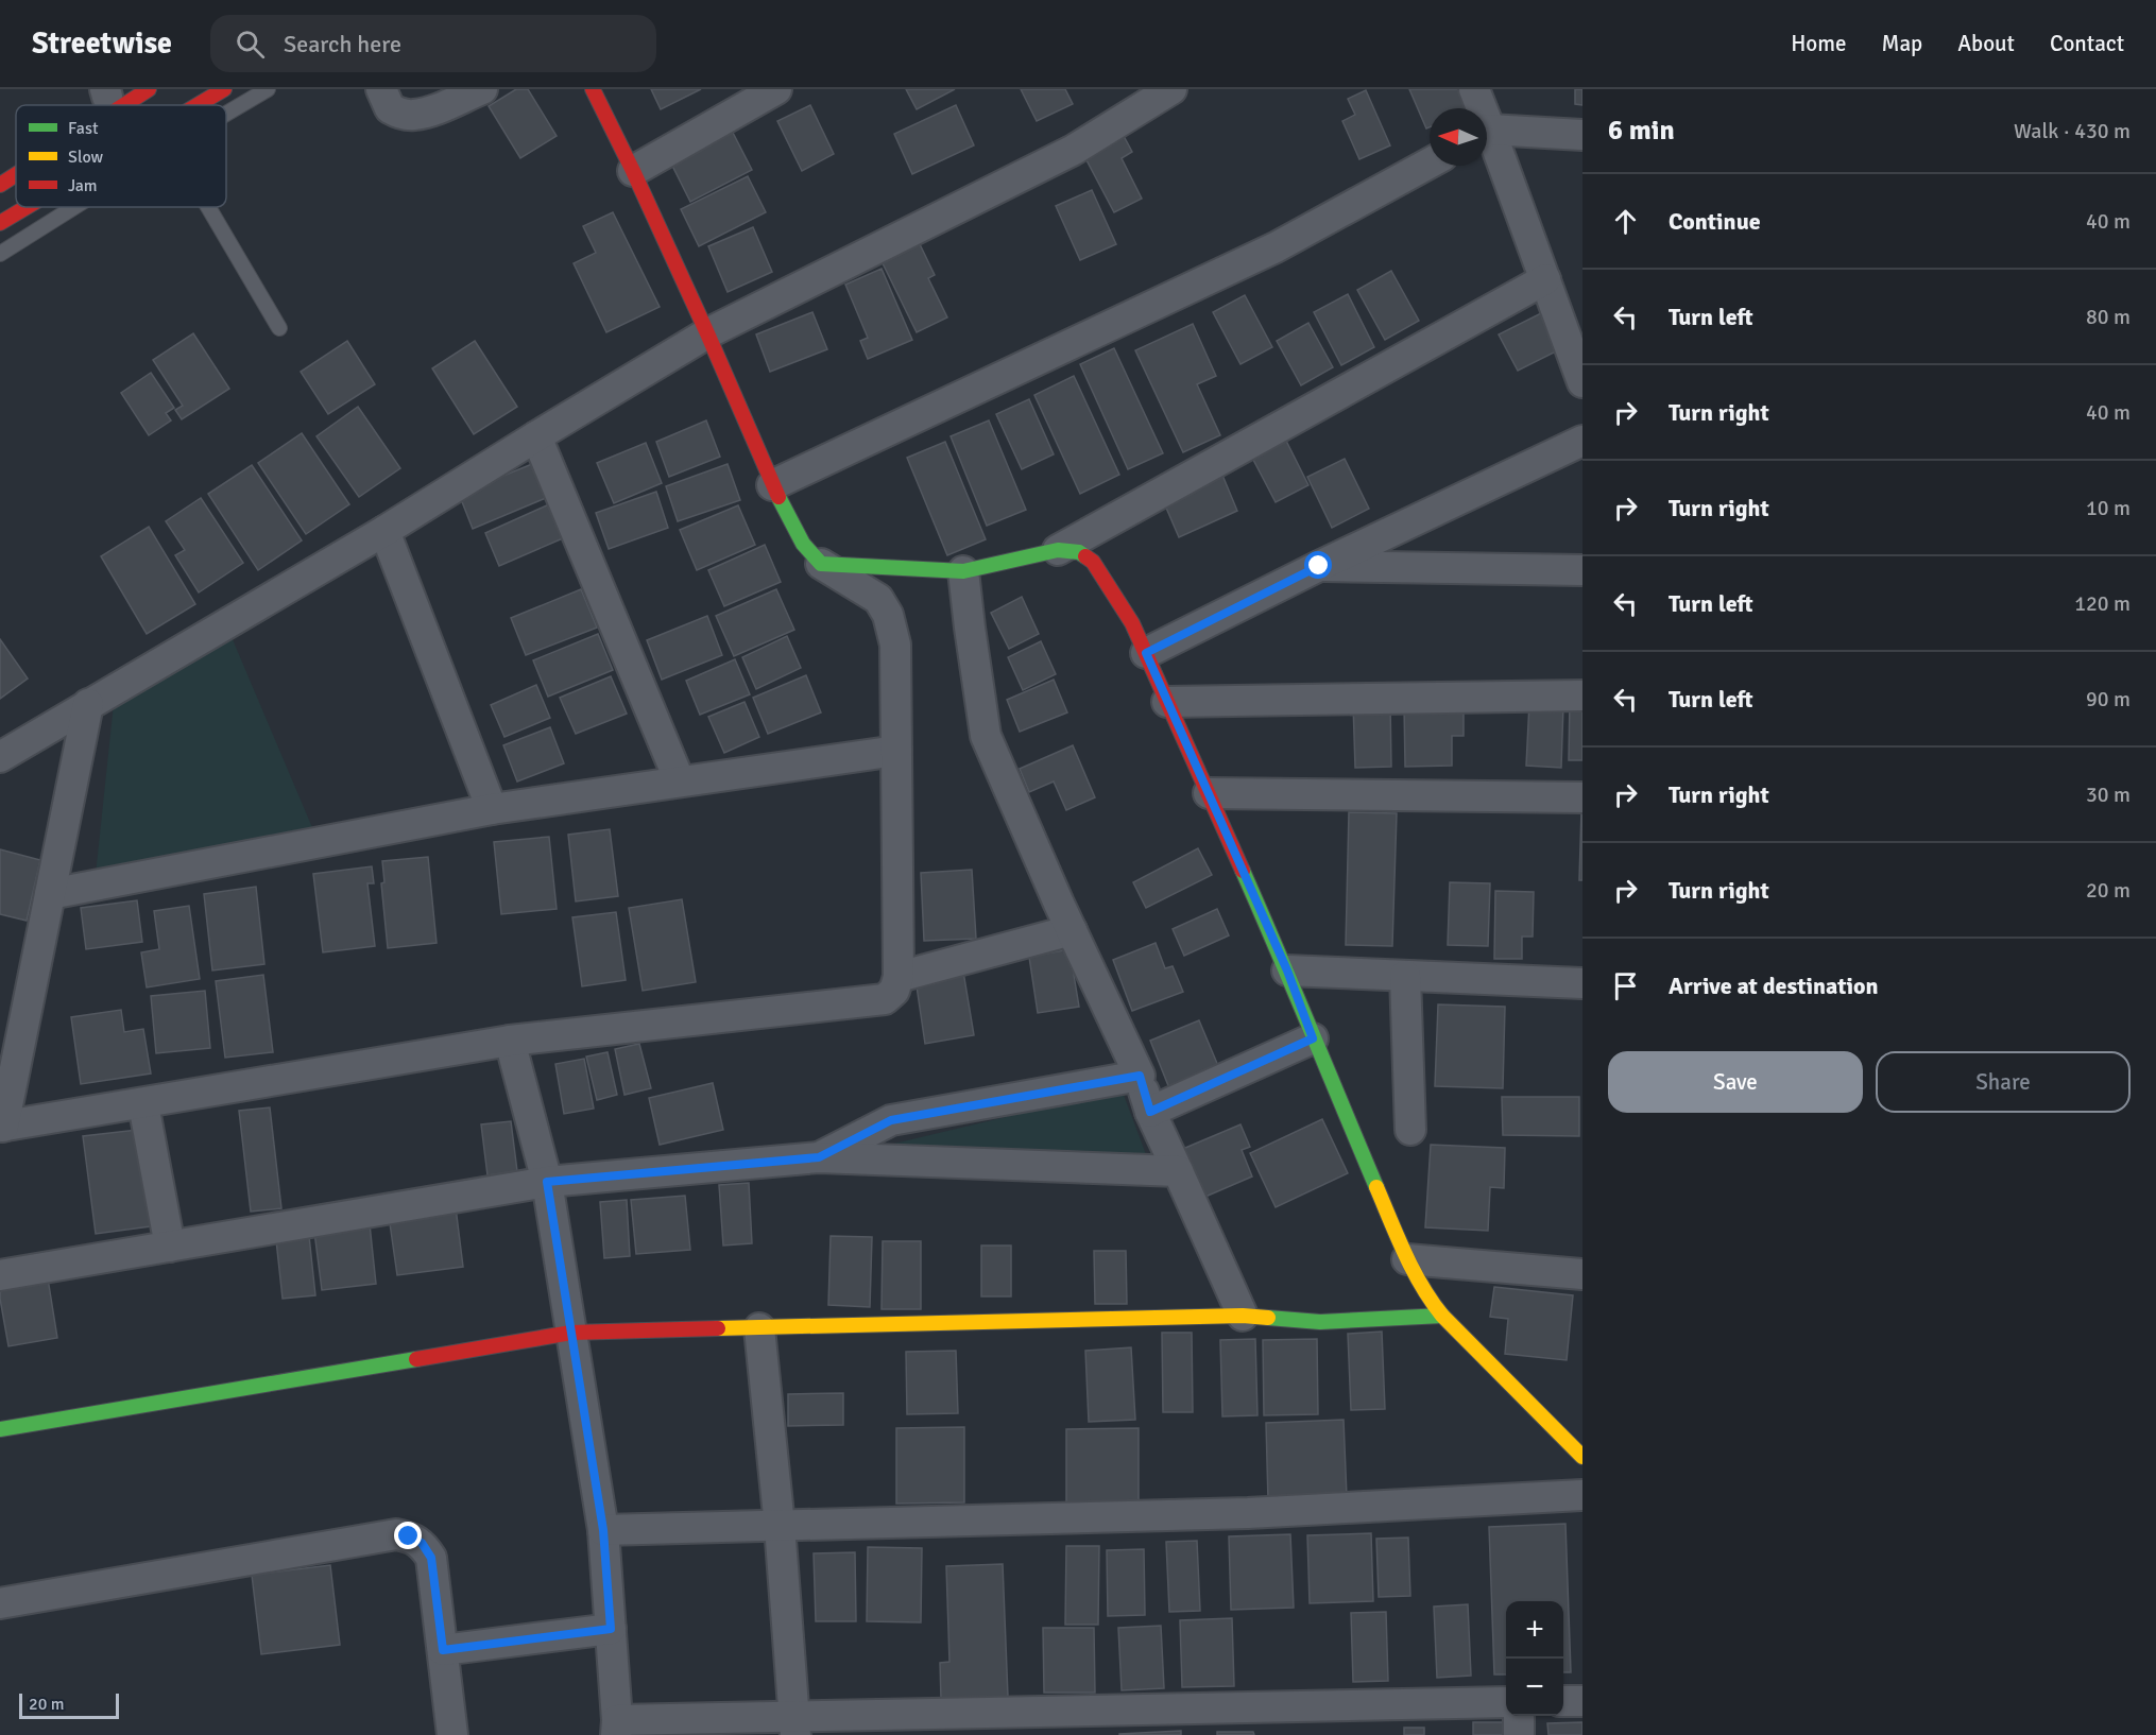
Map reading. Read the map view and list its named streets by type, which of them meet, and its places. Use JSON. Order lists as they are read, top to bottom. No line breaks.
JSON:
{"legend":["Fast","Slow","Jam"],"scale_bar":"20 m","north":"left","page":{"header":"Streetwise","search":"Search here","nav":["Home","Map","About","Contact"],"heading":["6 min","Walk · 430 m"],"list":[["Continue","40 m"],["Turn left","80 m"],["Turn right","40 m"],["Turn right","10 m"],["Turn left","120 m"],["Turn left","90 m"],["Turn right","30 m"],["Turn right","20 m"],"Arrive at destination"],"buttons":["Save","Share"],"map_buttons":["+","−"],"scale":"20 m"}}
